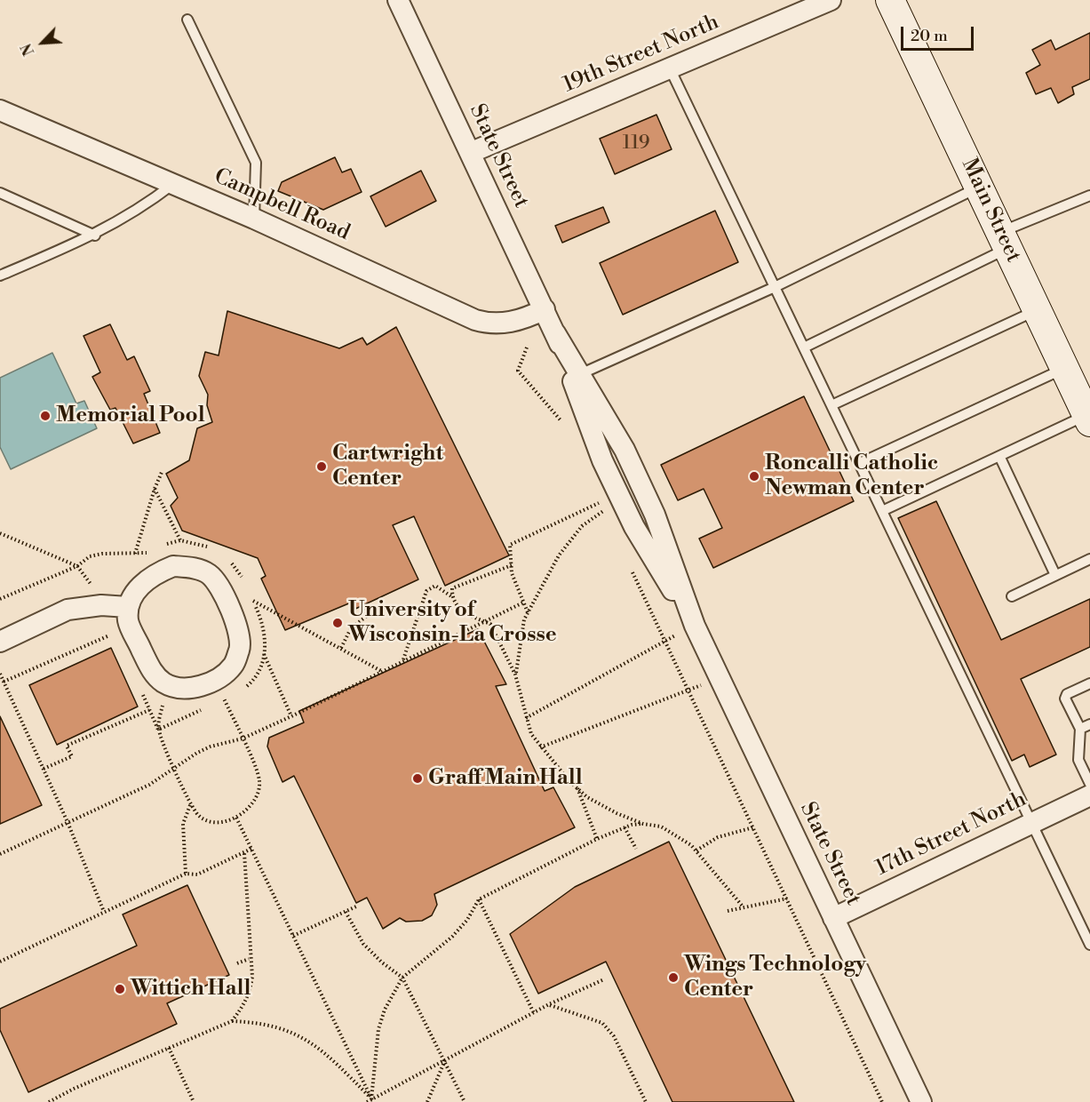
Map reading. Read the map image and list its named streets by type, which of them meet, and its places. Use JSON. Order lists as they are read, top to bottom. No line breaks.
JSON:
{"streets":{"street":["19th Street North","State Street","Campbell Road","Main Street","17th Street North"]},"crossings":[["19th Street North","State Street"],["State Street","Campbell Road"],["State Street","17th Street North"]],"places":["Memorial Pool","Cartwright Center","Roncalli Catholic Newman Center","University of Wisconsin-La Crosse","Graff Main Hall","Wings Technology Center","Wittich Hall"],"house_numbers":["119"],"scale_bar":"20 m","north":"bottom left"}
